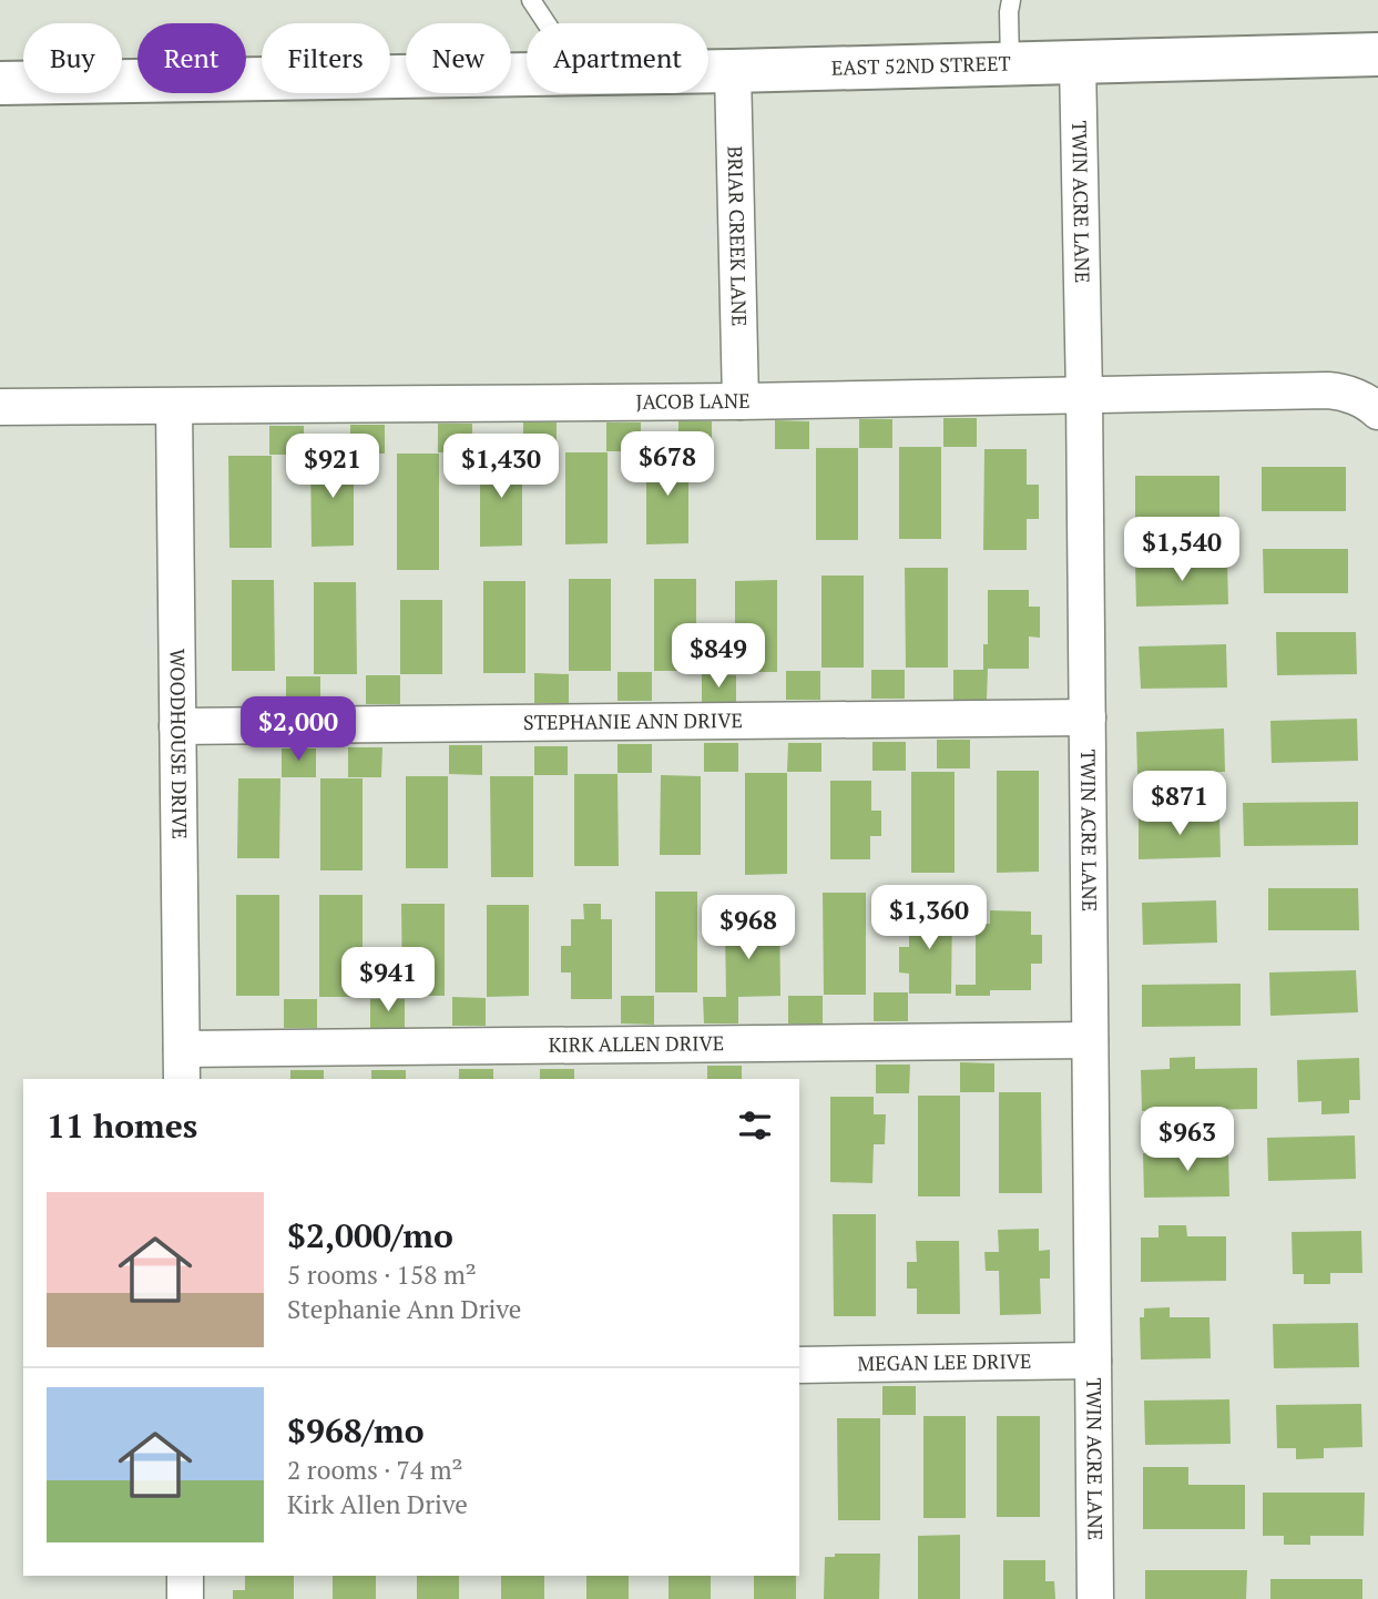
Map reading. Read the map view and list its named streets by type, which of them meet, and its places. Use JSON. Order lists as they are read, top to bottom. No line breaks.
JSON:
{"streets":{"street":["EAST 52ND STREET","TWIN ACRE LANE","BRIAR CREEK LANE","JACOB LANE","STEPHANIE ANN DRIVE","WOODHOUSE DRIVE","KIRK ALLEN DRIVE","MEGAN LEE DRIVE"]},"crossings":[["EAST 52ND STREET","TWIN ACRE LANE"],["EAST 52ND STREET","BRIAR CREEK LANE"],["TWIN ACRE LANE","JACOB LANE"],["TWIN ACRE LANE","STEPHANIE ANN DRIVE"],["TWIN ACRE LANE","KIRK ALLEN DRIVE"],["TWIN ACRE LANE","MEGAN LEE DRIVE"],["BRIAR CREEK LANE","JACOB LANE"],["JACOB LANE","WOODHOUSE DRIVE"],["STEPHANIE ANN DRIVE","WOODHOUSE DRIVE"],["WOODHOUSE DRIVE","KIRK ALLEN DRIVE"]],"page":{"chip":["Buy","Rent","Filters","New","Apartment"],"price":["$678","$921","$1,430","$1,540","$849","$2,000","$871","$1,360","$968","$941","$963"],"heading":"11 homes","list":[{"name":"$2,000/mo","note":"5 rooms · 158 m² · Stephanie Ann Drive"},{"name":"$968/mo","note":"2 rooms · 74 m² · Kirk Allen Drive"}]}}
